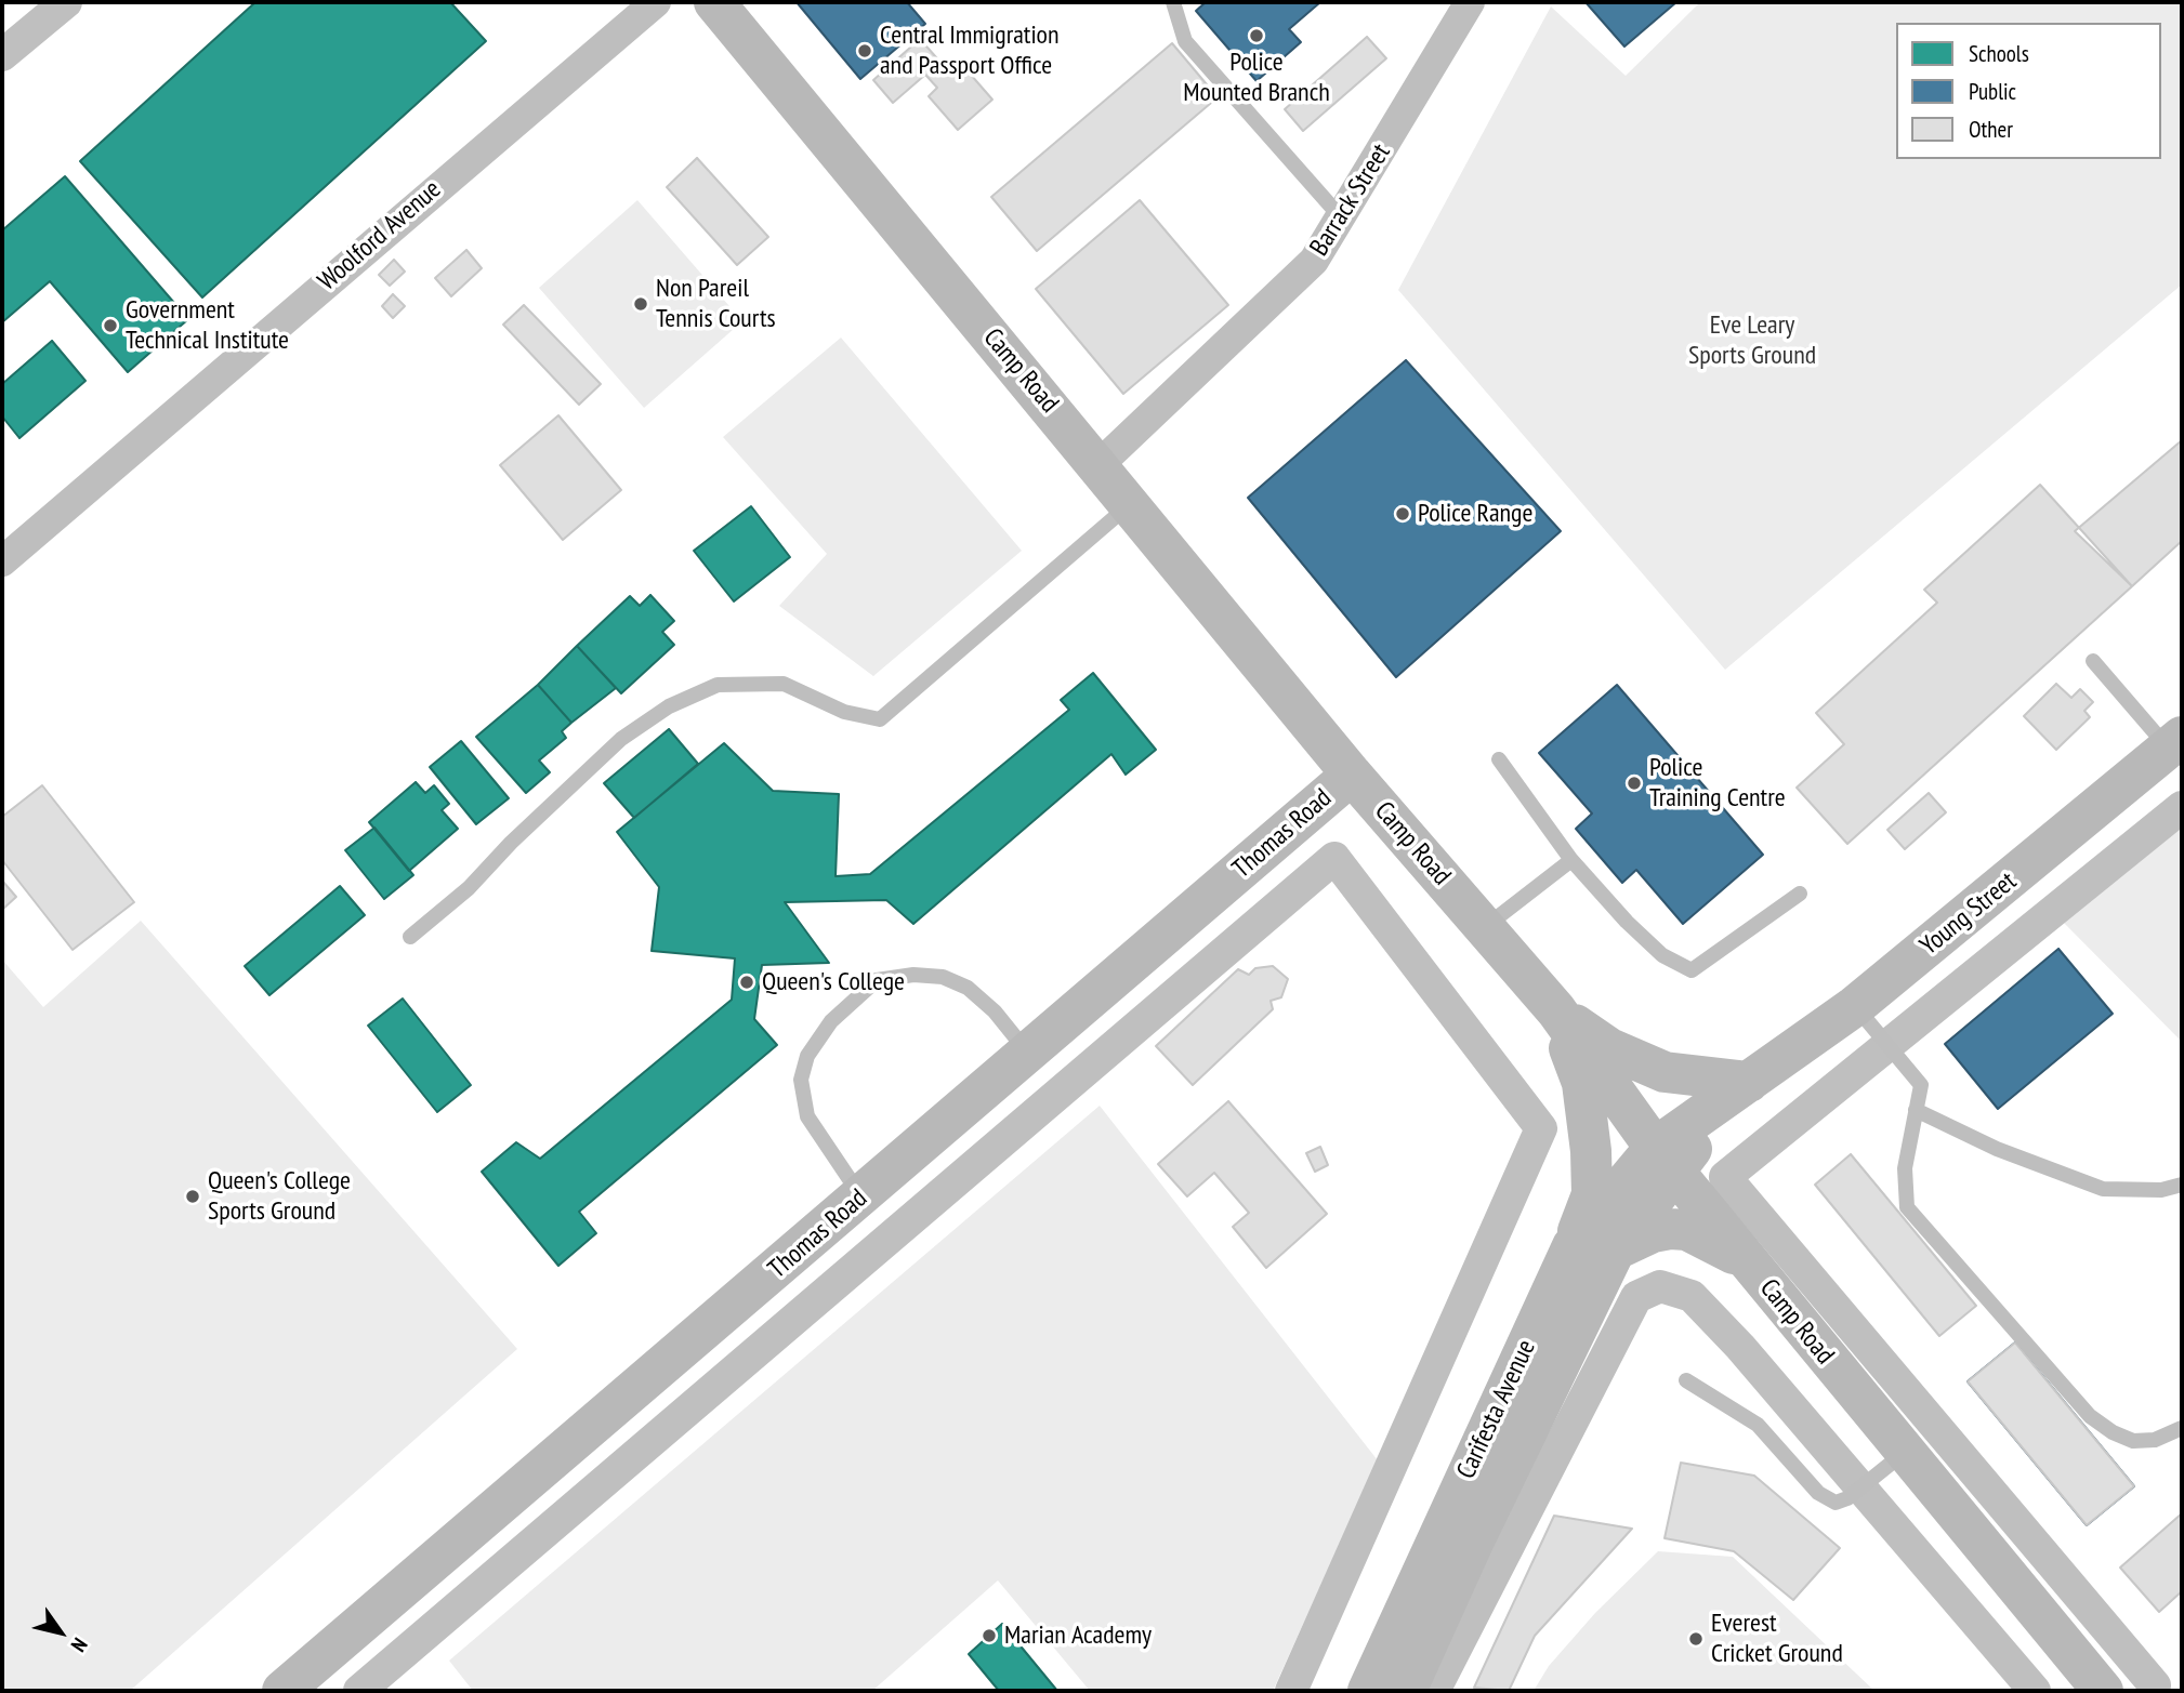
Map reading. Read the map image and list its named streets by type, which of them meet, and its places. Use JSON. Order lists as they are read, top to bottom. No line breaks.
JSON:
{"streets":{"main road":["Camp Road","Thomas Road","Young Street","Carifesta Avenue"],"street":["Barrack Street","Woolford Avenue"]},"crossings":[["Barrack Street","Camp Road"],["Camp Road","Thomas Road"],["Camp Road","Young Street"],["Camp Road","Carifesta Avenue"],["Young Street","Carifesta Avenue"]],"parks":["Eve Leary Sports Ground"],"places":["Police Mounted Branch","Central Immigration and Passport Office","Non Pareil Tennis Courts","Government Technical Institute","Police Range","Police Training Centre","Queen's College","Queen's College Sports Ground","Marian Academy","Everest Cricket Ground"],"legend":["Schools","Public","Other"],"north":"bottom right"}
